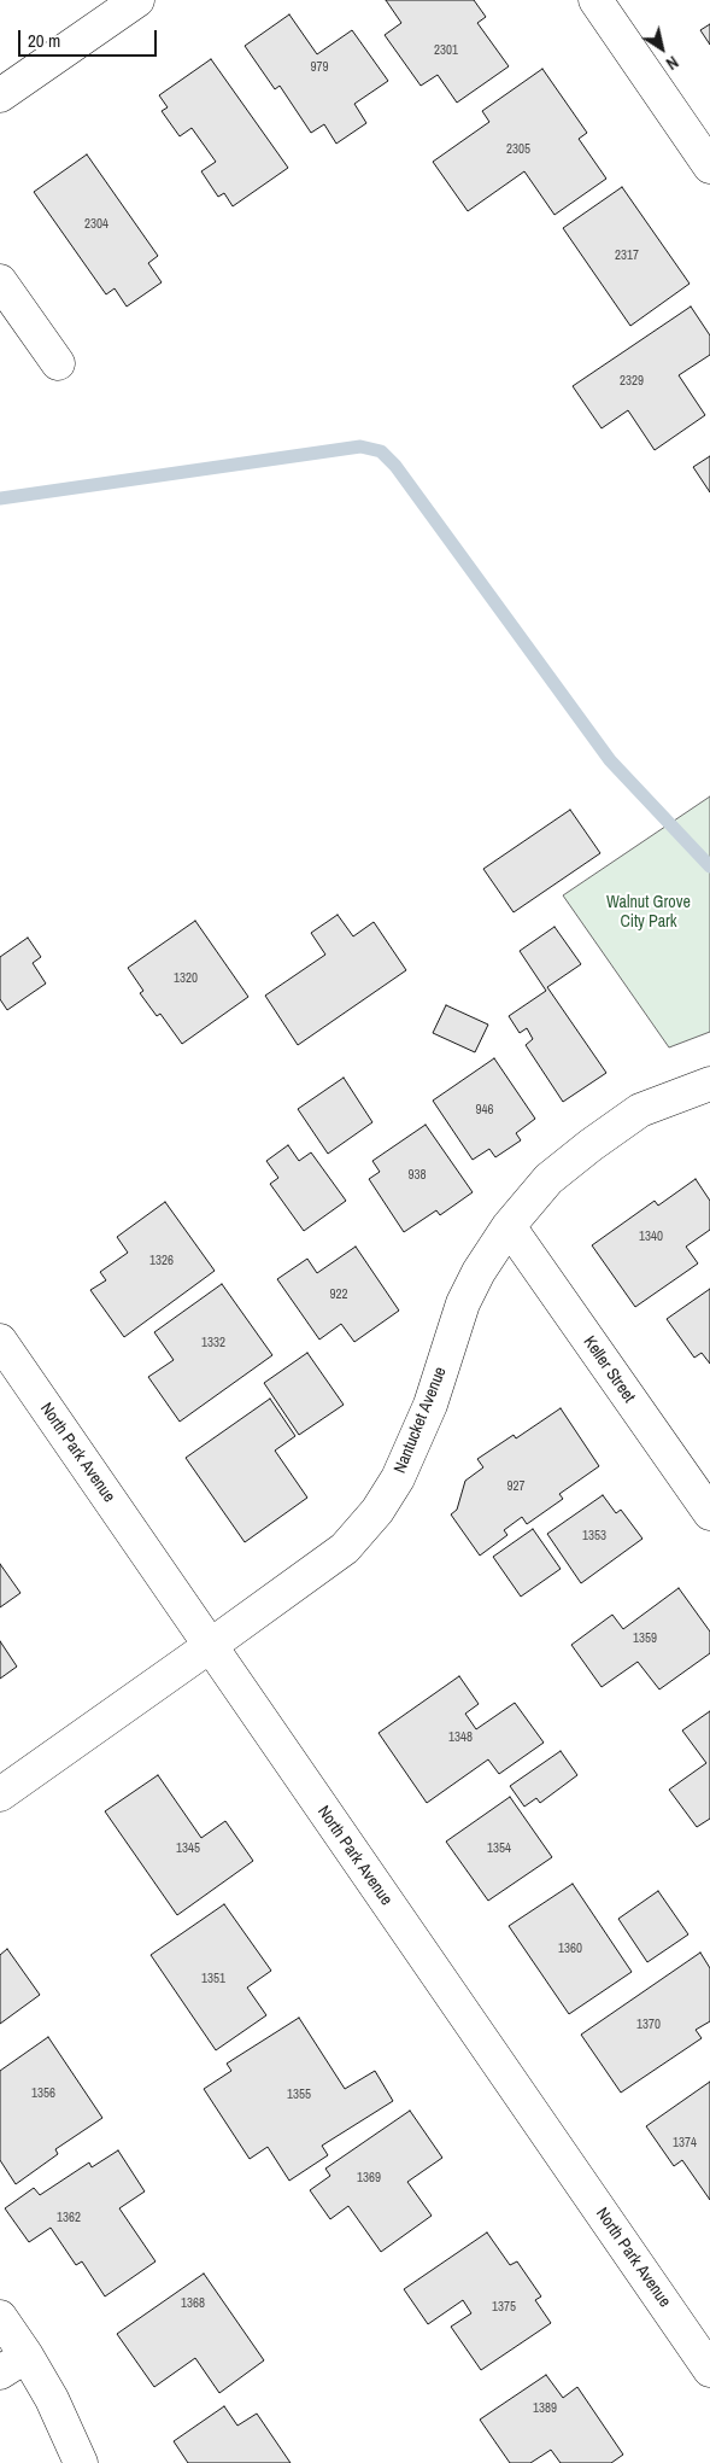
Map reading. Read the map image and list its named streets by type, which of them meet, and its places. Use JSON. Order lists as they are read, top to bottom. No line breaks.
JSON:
{"streets":{"street":["Keller Street","Nantucket Avenue","North Park Avenue"]},"crossings":[["Keller Street","Nantucket Avenue"],["Nantucket Avenue","North Park Avenue"]],"parks":["Walnut Grove City Park"],"house_numbers":["2301","979","2305","2304","2317","2329","1320","946","938","1340","1326","922","1332","927","1353","1359","1348","1345","1354","1360","1351","1370","1356","1355","1374","1369","1362","1368","1375","1389"],"scale_bar":"20 m","north":"bottom right"}
